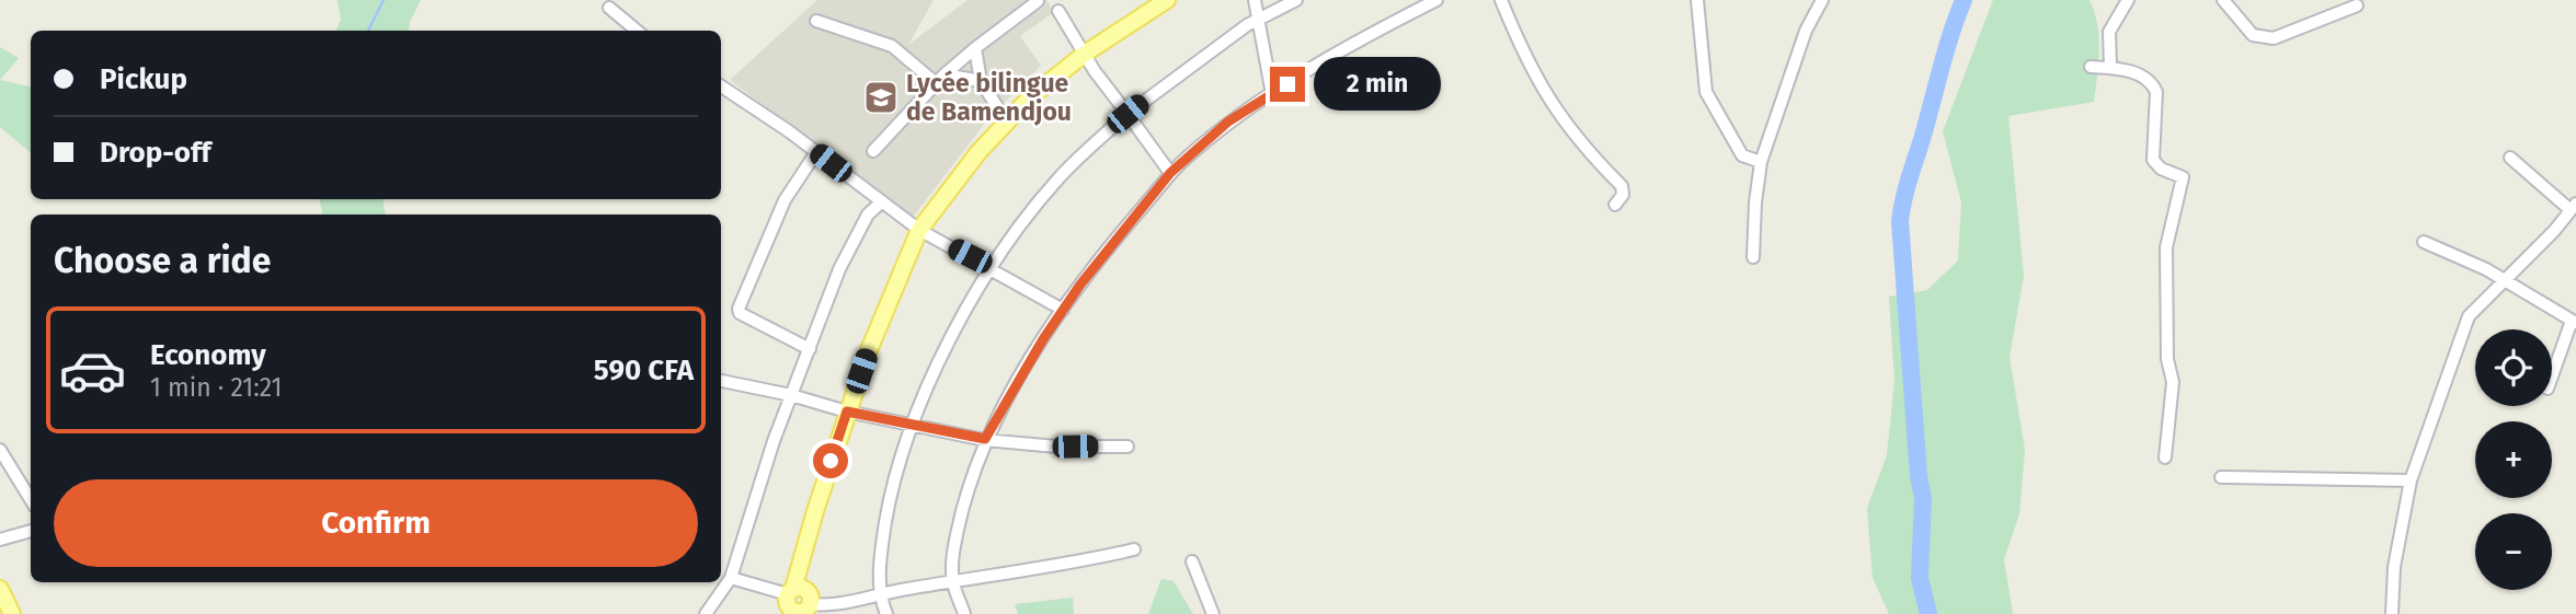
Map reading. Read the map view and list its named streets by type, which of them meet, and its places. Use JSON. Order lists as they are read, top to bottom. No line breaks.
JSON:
{"places":{"school or university":["Lycée bilingue de Bamendjou"]},"page":{"banner":["Pickup","Drop-off"],"bubble":"2 min","heading":"Choose a ride","list":[{"name":"Economy","note":"1 min · 21:21","value":"590 CFA"}],"map_buttons":["+","−"],"buttons":"Confirm"}}
